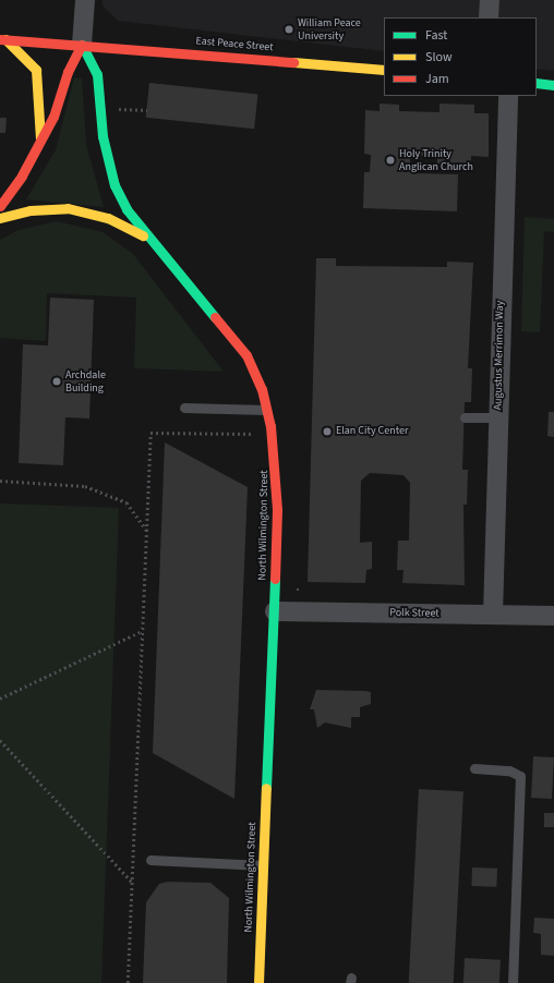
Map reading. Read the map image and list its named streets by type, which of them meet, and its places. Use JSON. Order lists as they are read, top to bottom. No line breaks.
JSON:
{"streets":{"main road":["East Peace Street","North Wilmington Street"],"street":["Augustus Merrimon Way","Polk Street"]},"crossings":[["East Peace Street","North Wilmington Street"],["Augustus Merrimon Way","Polk Street"],["North Wilmington Street","Polk Street"]],"places":["William Peace University","Holy Trinity Anglican Church","Archdale Building","Elan City Center"],"legend":["Fast","Slow","Jam"]}
